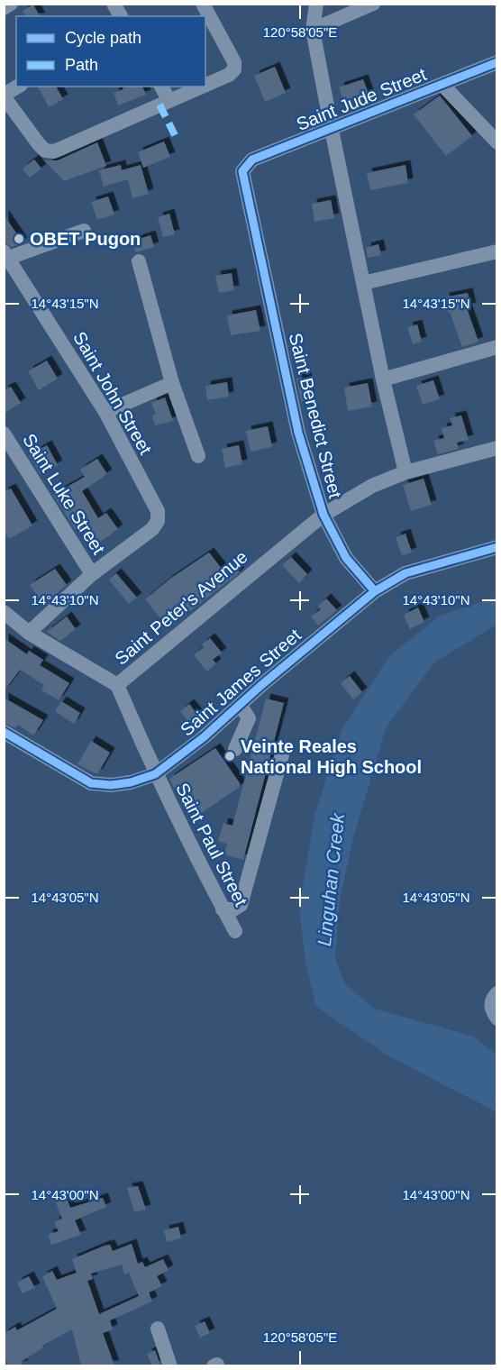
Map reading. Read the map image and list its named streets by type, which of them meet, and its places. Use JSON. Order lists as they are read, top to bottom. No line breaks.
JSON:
{"streets":{"street":["Saint Jude Street","Saint John Street","Saint Benedict Street","Saint Luke Street","Saint Peter's Avenue","Saint James Street","Saint Paul Street"]},"crossings":[["Saint Jude Street","Saint Benedict Street"],["Saint John Street","Saint Luke Street"],["Saint Benedict Street","Saint Peter's Avenue"],["Saint Benedict Street","Saint James Street"],["Saint Peter's Avenue","Saint Paul Street"],["Saint James Street","Saint Paul Street"]],"water":["Linguhan Creek"],"places":["OBET Pugon","Veinte Reales National High School"],"legend":["Cycle path","Path"],"coordinates":["120°58'05\"E","14°43'15\"N","14°43'10\"N","14°43'05\"N","14°43'00\"N"]}
